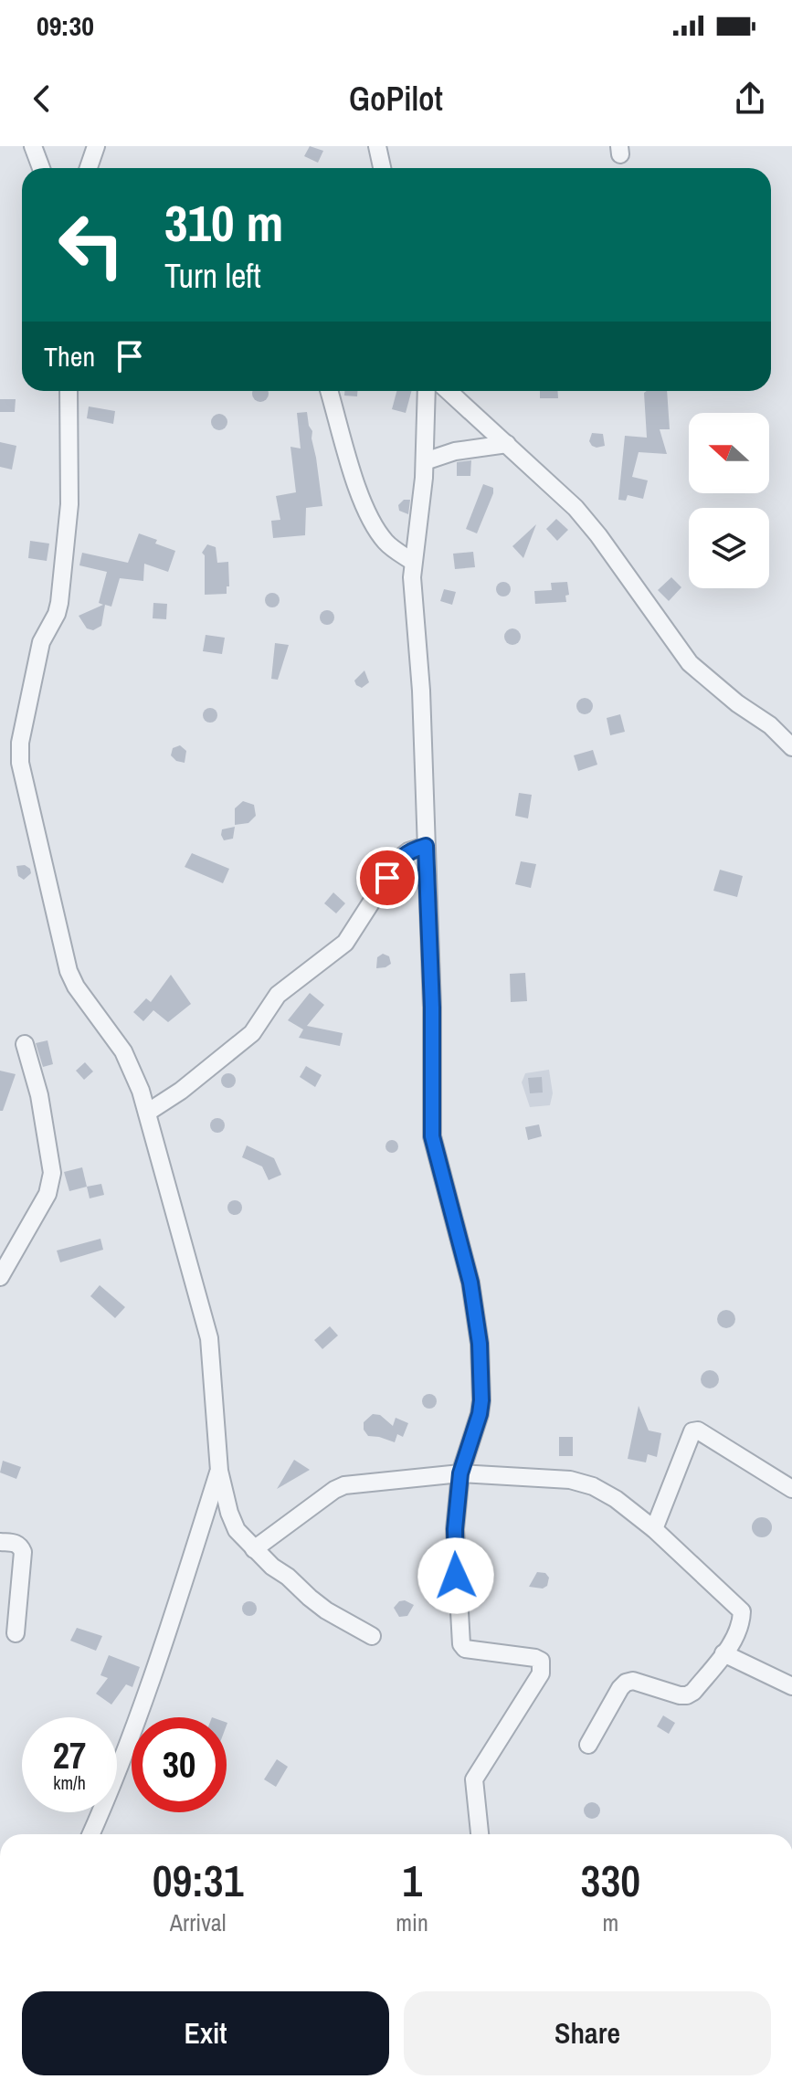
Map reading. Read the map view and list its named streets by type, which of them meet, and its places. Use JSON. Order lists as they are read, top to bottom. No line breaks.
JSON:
{"north":"left","page":{"status":"09:30","header":"GoPilot","turn":["310 m","Turn left"],"then":"Then","speed":"27 km/h","limit":"30","eta":["09:31","Arrival","1","min","330","m"],"buttons":["Exit","Share"]}}
